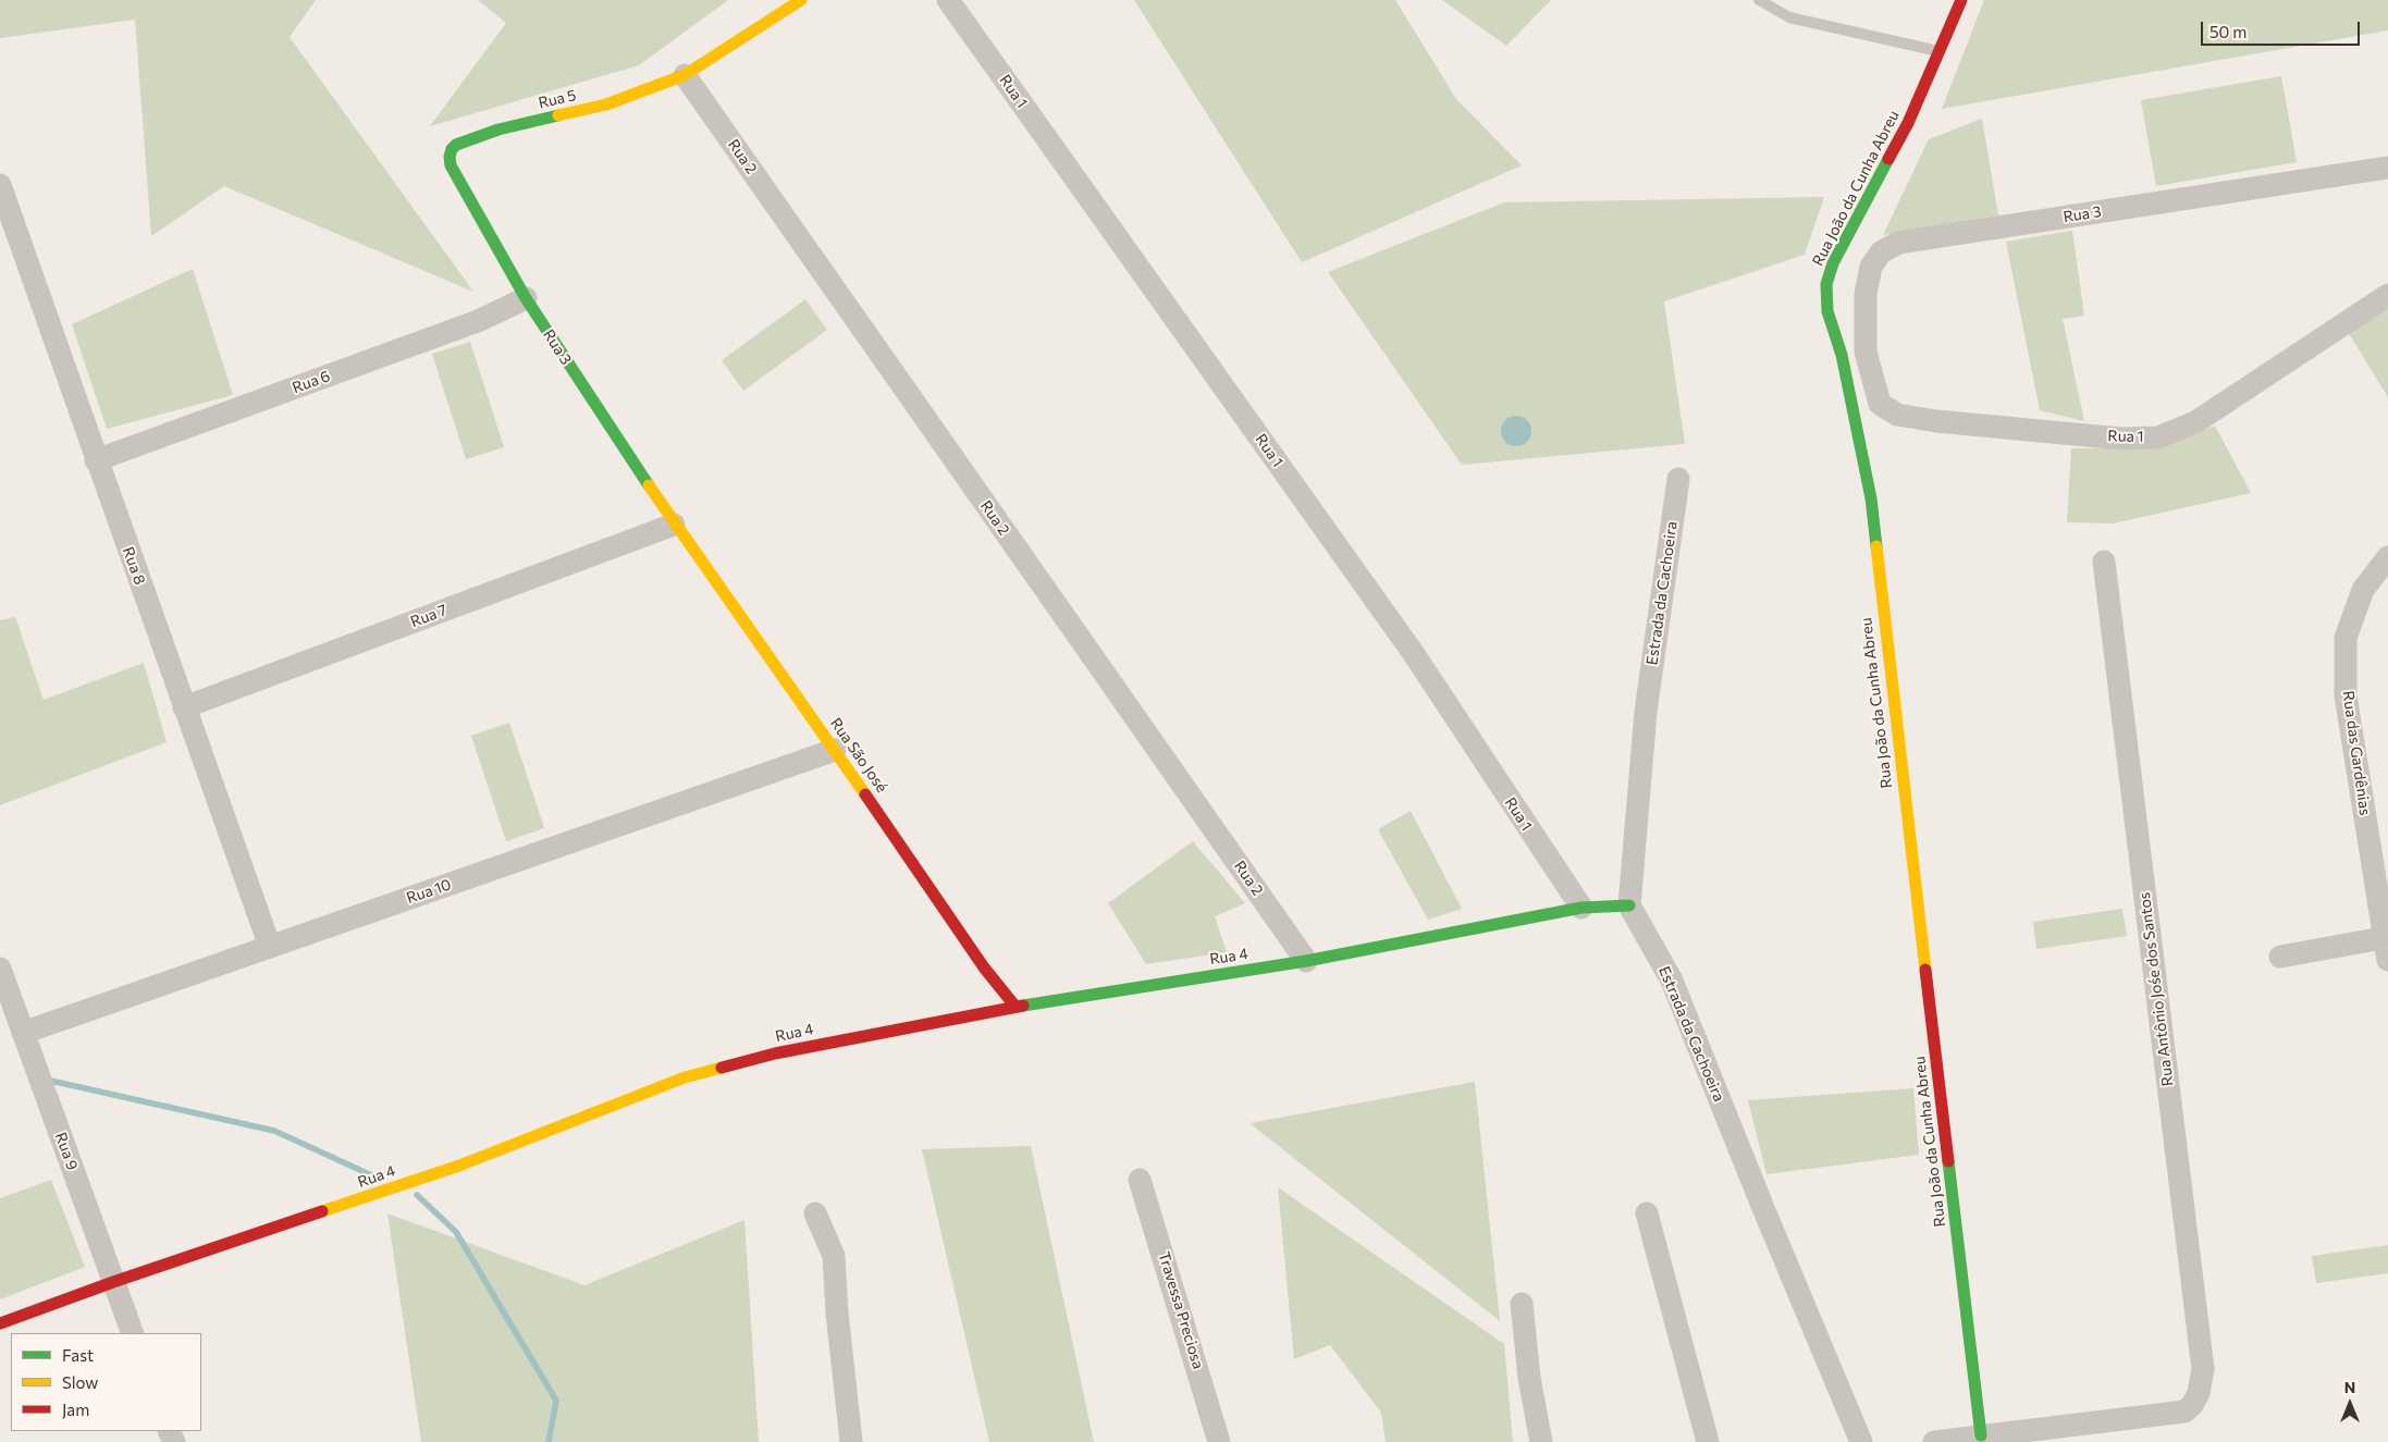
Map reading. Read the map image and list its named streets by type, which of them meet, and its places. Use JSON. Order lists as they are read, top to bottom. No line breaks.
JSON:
{"streets":{"street":["Rua 1","Rua 5","Rua 2","Rua João da Cunha Abreu","Rua 3","Rua 6","Rua 8","Estrada da Cachoeira","Rua 7","Rua das Gardênias","Rua São José","Rua 10","Rua 4","Rua Antônio Jośe dos Santos","Rua 9","Travessa Preciosa"]},"crossings":[["Rua 1","Rua 3"],["Rua 1","Rua 4"],["Rua 5","Rua 2"],["Rua 5","Rua 3"],["Rua 2","Rua 4"],["Rua João da Cunha Abreu","Rua Antônio Jośe dos Santos"],["Rua 3","Rua 6"],["Rua 3","Rua 7"],["Rua 3","Rua São José"],["Rua 6","Rua 8"],["Rua 8","Rua 7"],["Rua 8","Rua 10"],["Estrada da Cachoeira","Rua 4"],["Rua 7","Rua São José"],["Rua São José","Rua 10"],["Rua São José","Rua 4"],["Rua 10","Rua 9"],["Rua 4","Rua 9"]],"legend":["Fast","Slow","Jam"],"scale_bar":"50 m","north":"top"}
